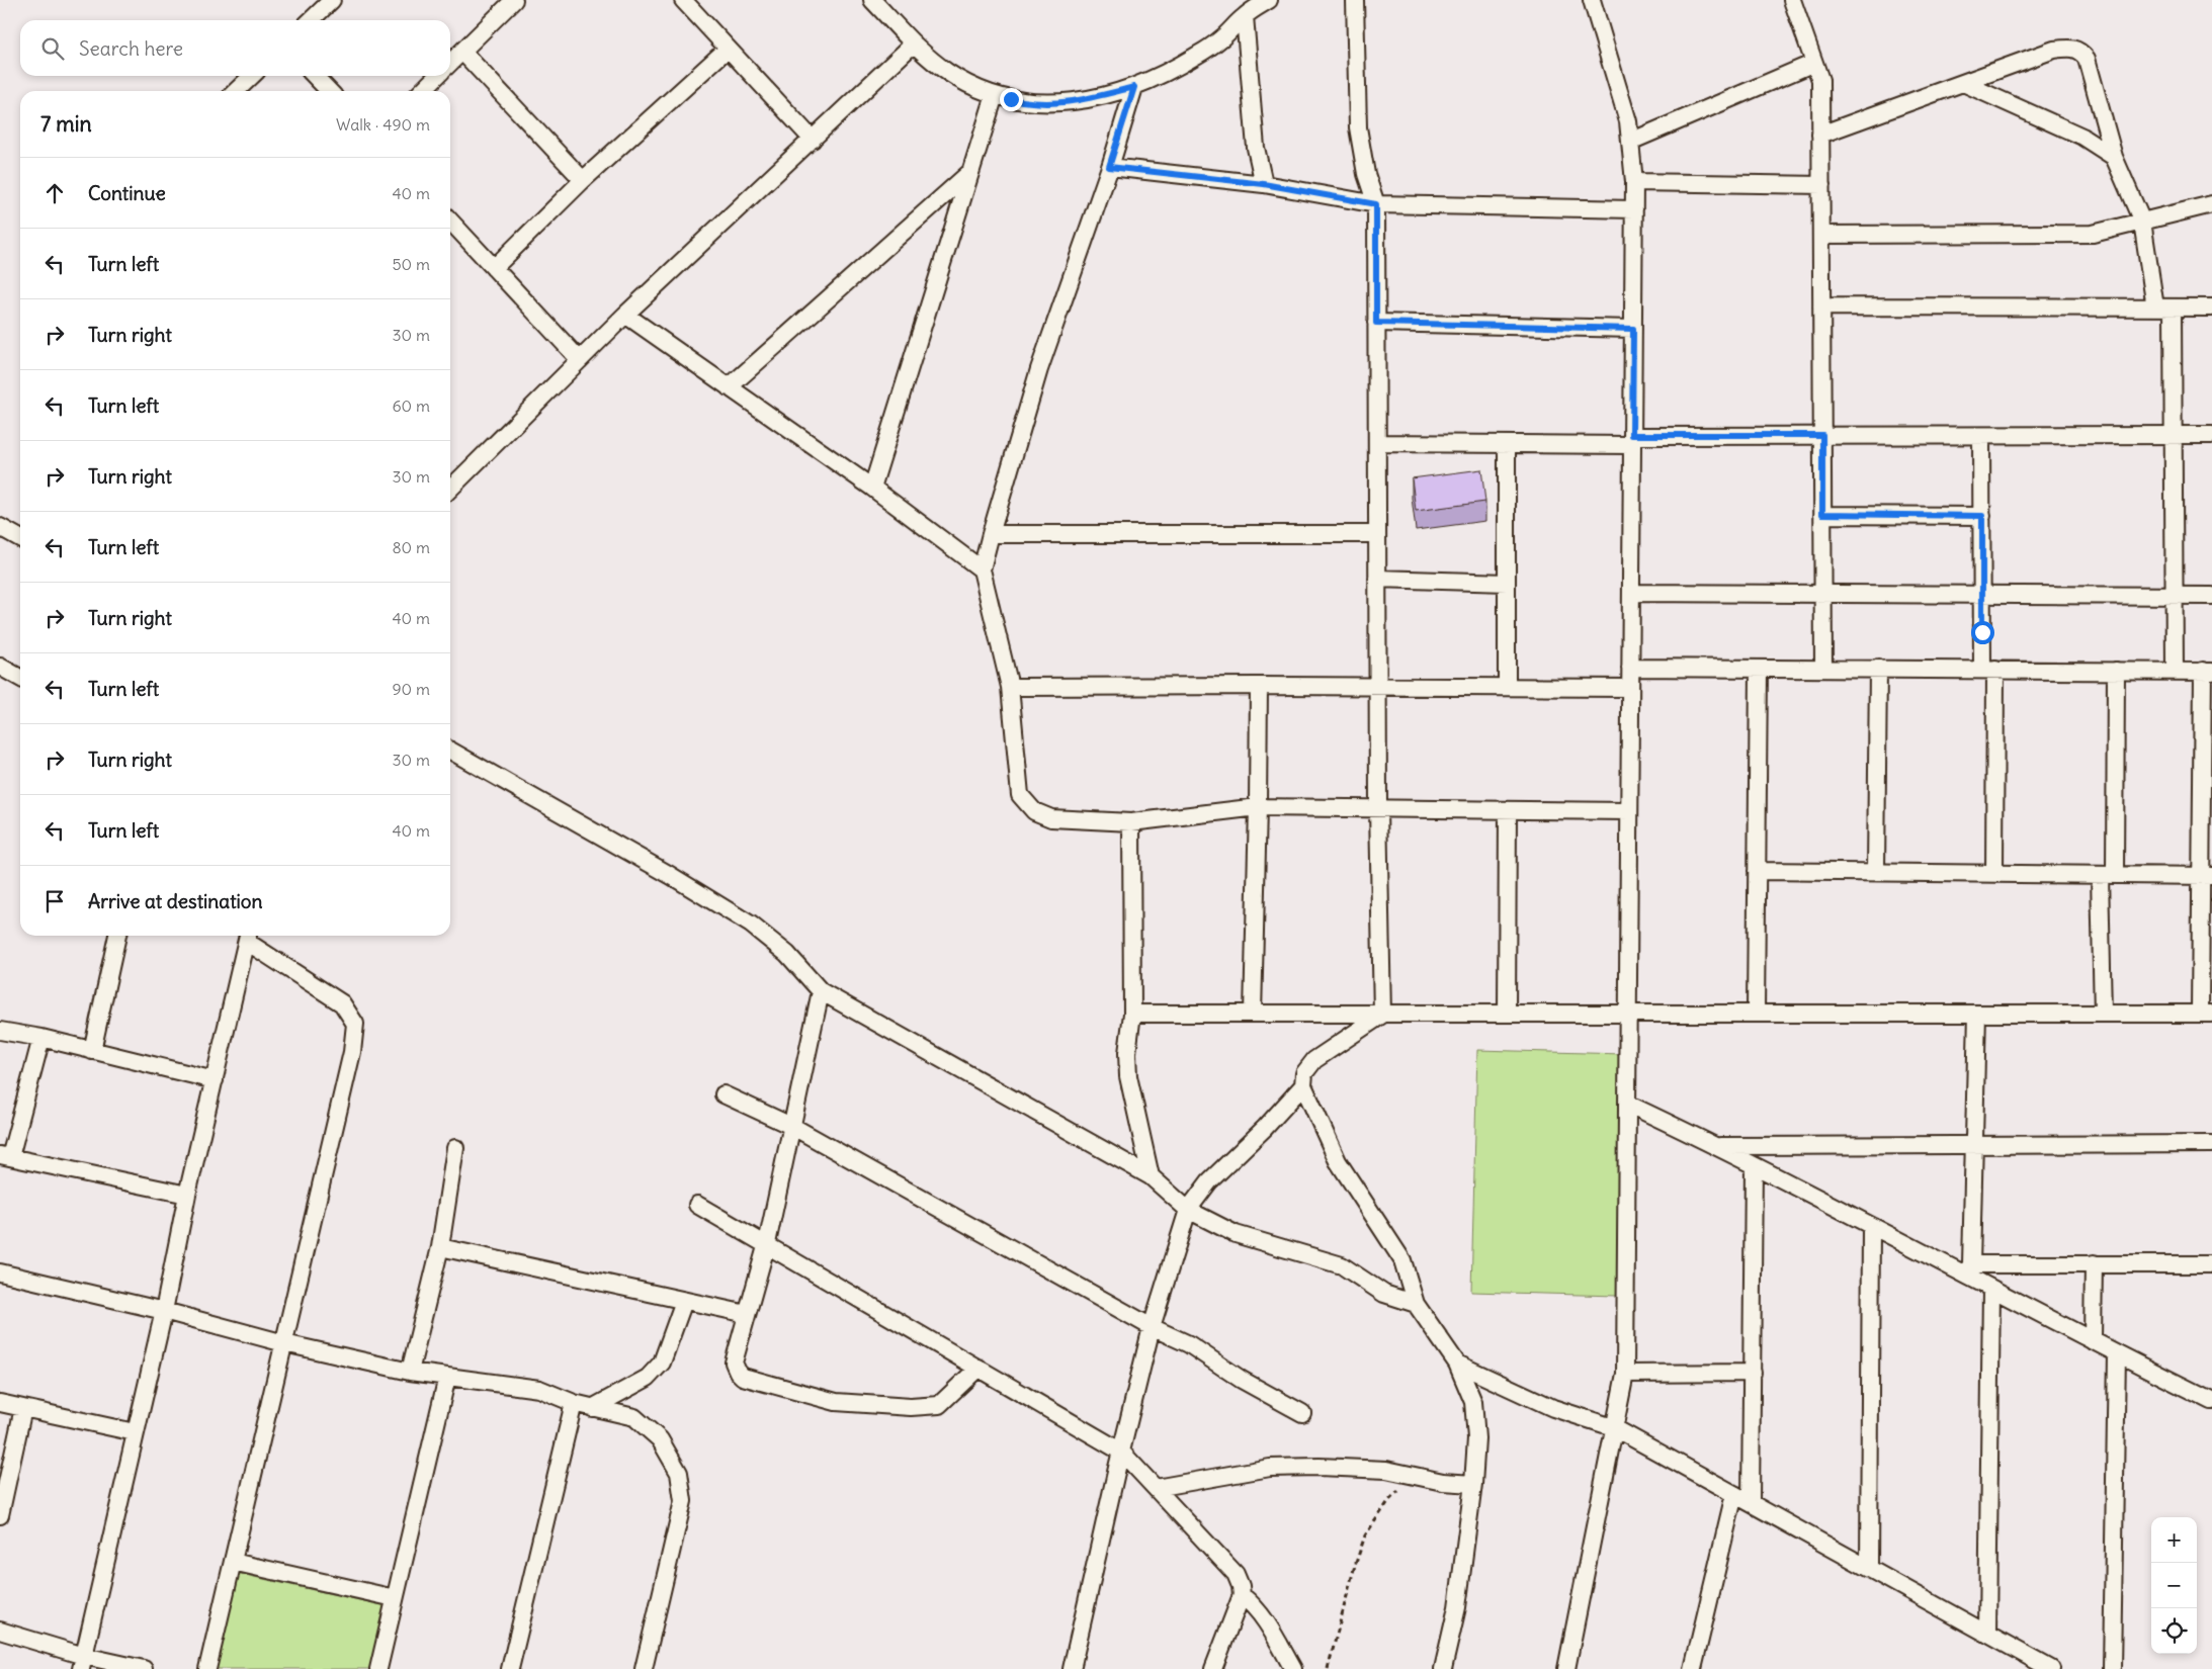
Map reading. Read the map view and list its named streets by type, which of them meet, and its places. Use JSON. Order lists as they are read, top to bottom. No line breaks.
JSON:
{"page":{"search":"Search here","heading":["7 min","Walk · 490 m"],"list":[["Continue","40 m"],["Turn left","50 m"],["Turn right","30 m"],["Turn left","60 m"],["Turn right","30 m"],["Turn left","80 m"],["Turn right","40 m"],["Turn left","90 m"],["Turn right","30 m"],["Turn left","40 m"],"Arrive at destination"],"map_buttons":["+","−"]}}
